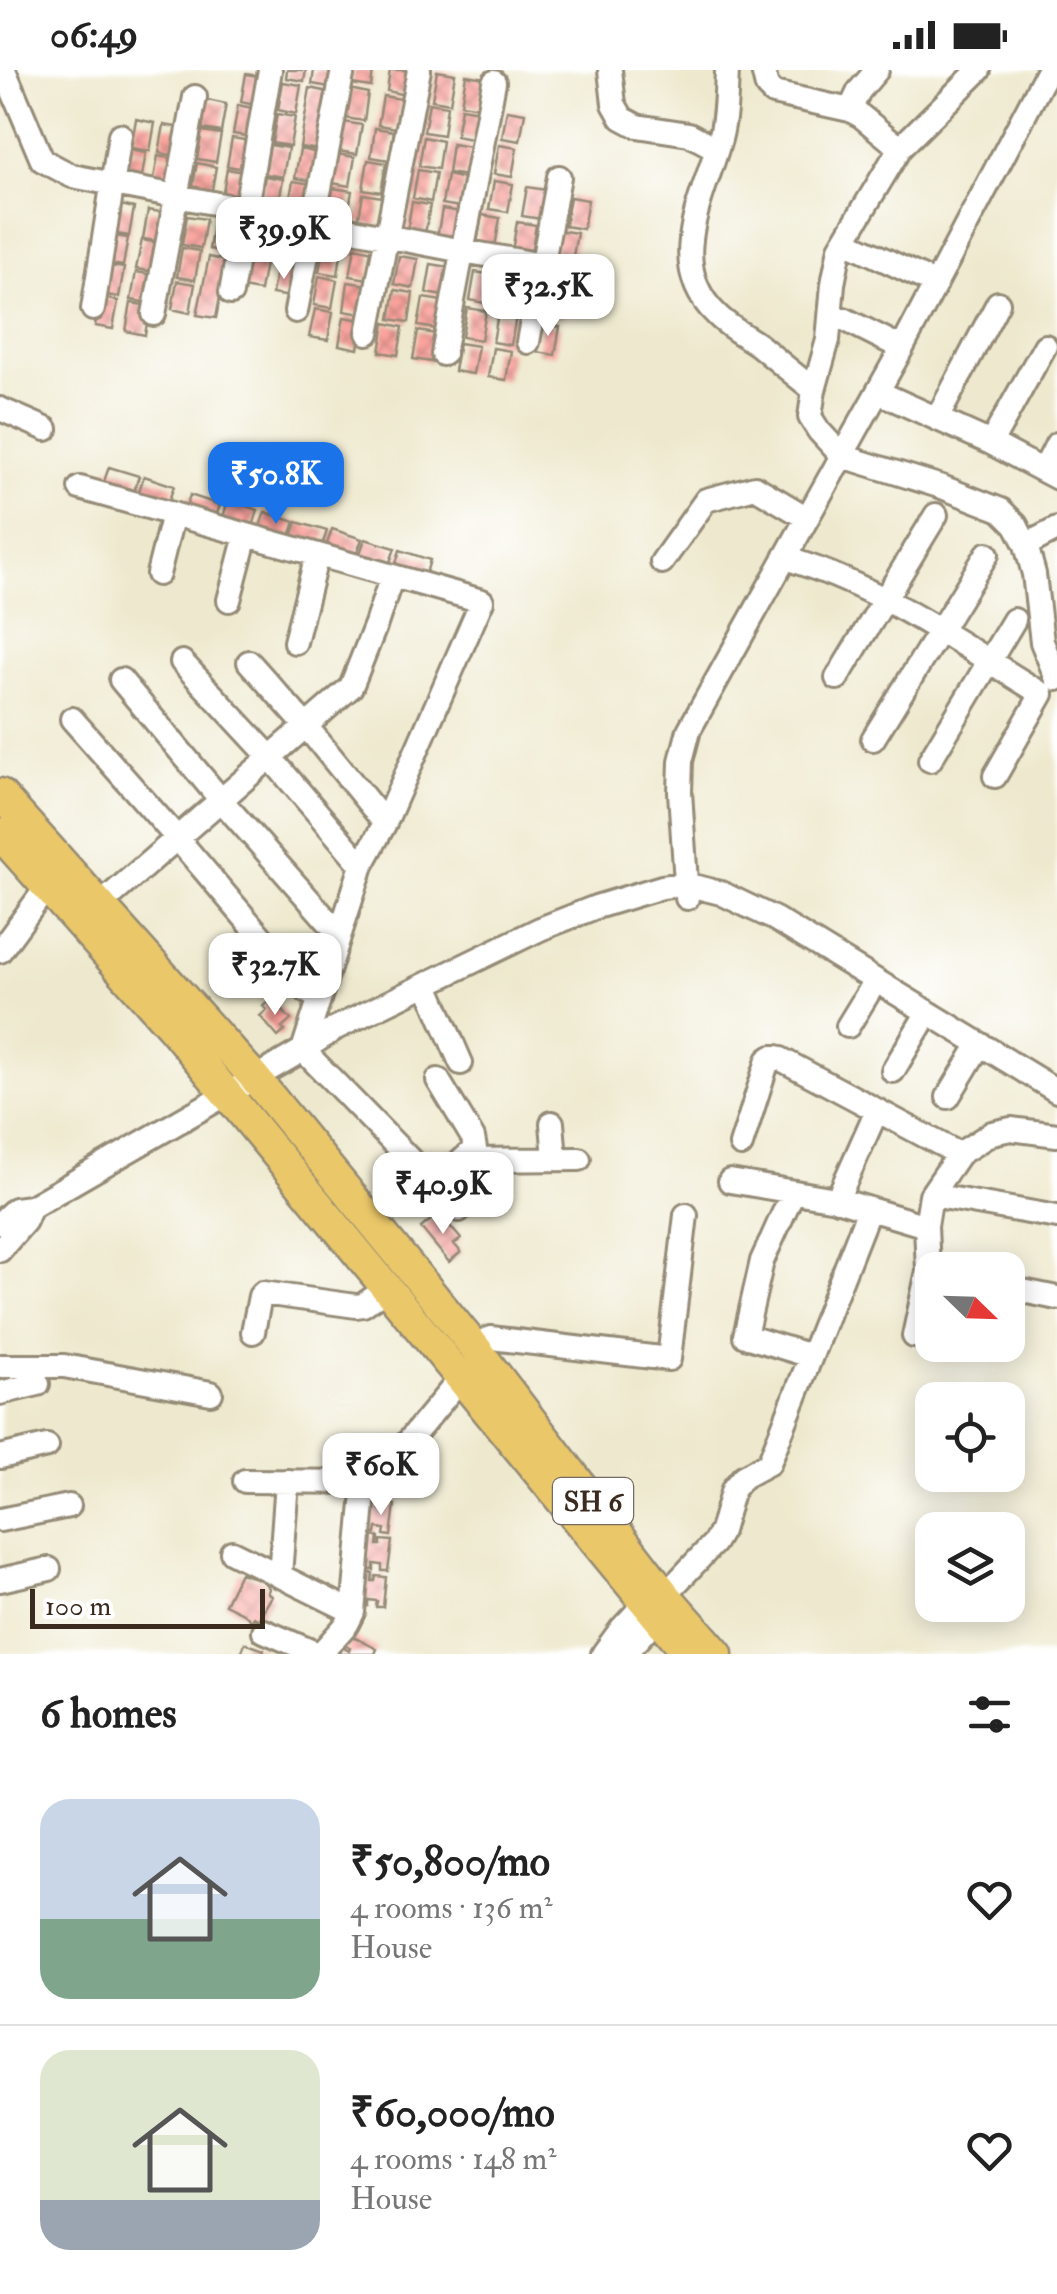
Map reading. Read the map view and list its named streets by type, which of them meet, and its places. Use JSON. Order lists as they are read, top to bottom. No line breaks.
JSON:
{"streets":{"main road":["SH 6"]},"scale_bar":"100 m","north":"bottom right","page":{"status":"06:49","price":["₹39.9K","₹32.5K","₹50.8K","₹32.7K","₹40.9K","₹60K"],"scale":"100 m","heading":"6 homes","list":[{"name":"₹50,800/mo","note":"4 rooms · 136 m² · House"},{"name":"₹60,000/mo","note":"4 rooms · 148 m² · House"}]}}
